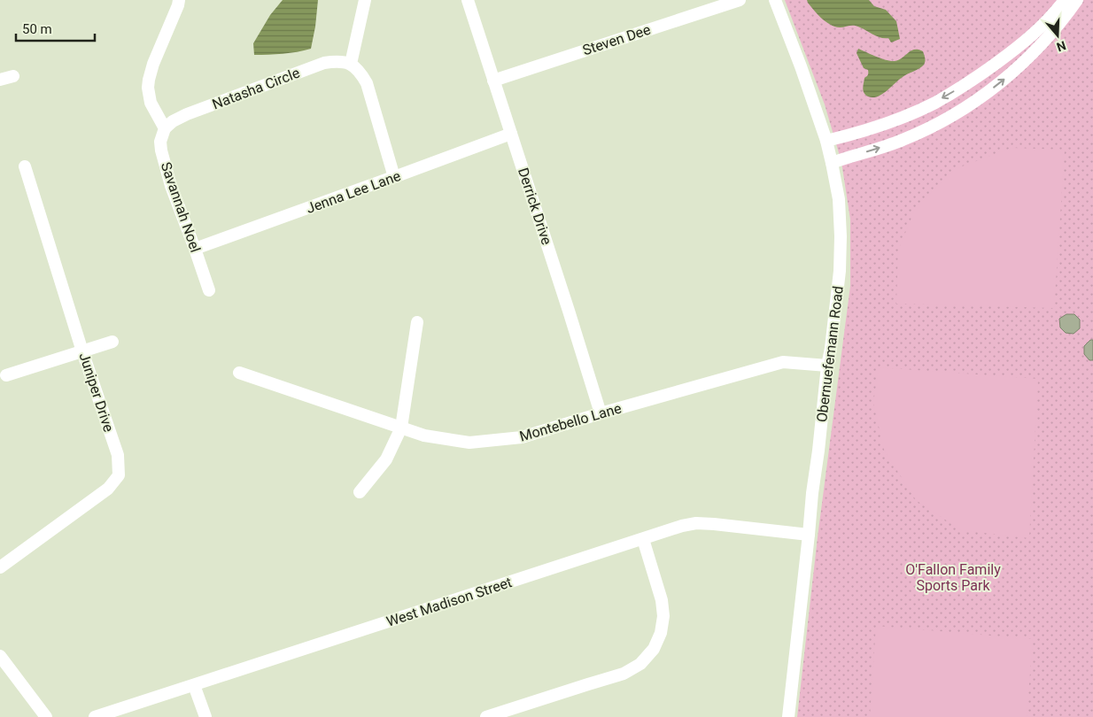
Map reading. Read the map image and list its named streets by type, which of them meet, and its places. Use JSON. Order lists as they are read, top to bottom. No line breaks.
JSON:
{"streets":{"street":["Steven Dee","Natasha Circle","Jenna Lee Lane","Derrick Drive","Savannah Noel","Obernuefemann Road","Juniper Drive","Montebello Lane","West Madison Street"]},"crossings":[["Steven Dee","Derrick Drive"],["Natasha Circle","Savannah Noel"],["Jenna Lee Lane","Derrick Drive"],["Jenna Lee Lane","Savannah Noel"],["Derrick Drive","Montebello Lane"],["Obernuefemann Road","Montebello Lane"],["Obernuefemann Road","West Madison Street"]],"parks":["O'Fallon Family Sports Park"],"scale_bar":"50 m","north":"bottom"}
